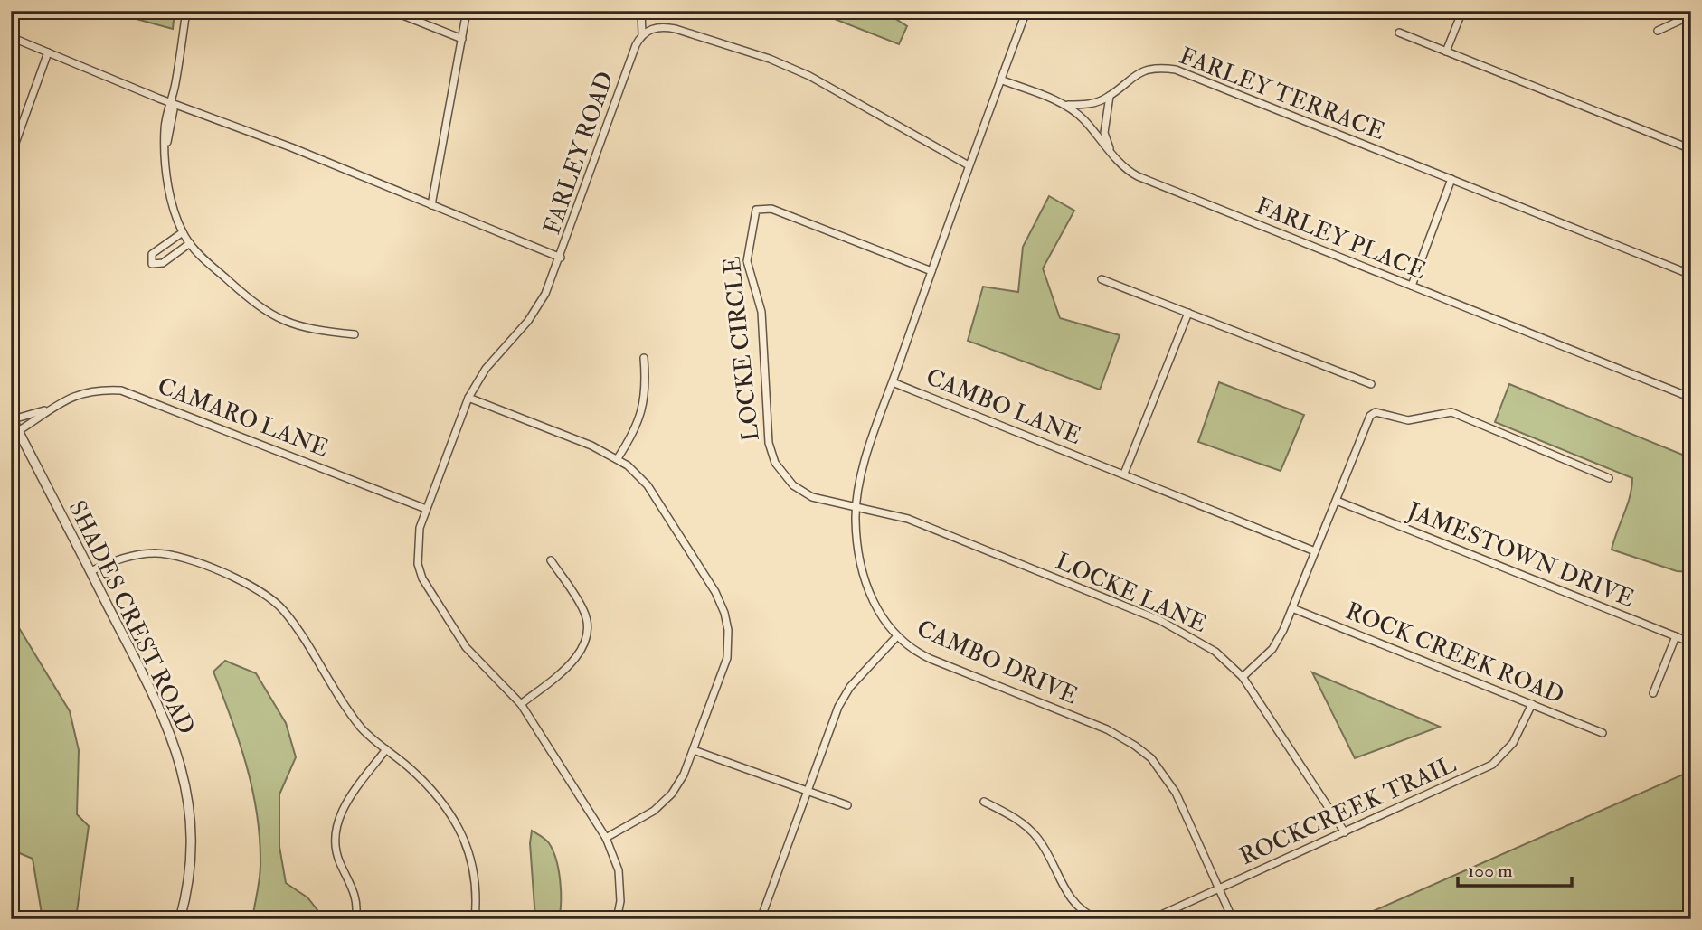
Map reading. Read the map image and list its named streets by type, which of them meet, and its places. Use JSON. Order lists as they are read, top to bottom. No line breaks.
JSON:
{"streets":{"street":["FARLEY TERRACE","FARLEY ROAD","FARLEY PLACE","LOCKE CIRCLE","CAMBO LANE","CAMARO LANE","JAMESTOWN DRIVE","LOCKE LANE","SHADES CREST ROAD","ROCK CREEK ROAD","CAMBO DRIVE","ROCKCREEK TRAIL"]},"crossings":[["FARLEY TERRACE","FARLEY PLACE"],["LOCKE CIRCLE","CAMBO LANE"],["LOCKE CIRCLE","LOCKE LANE"],["LOCKE CIRCLE","CAMBO DRIVE"],["CAMBO LANE","CAMBO DRIVE"],["CAMARO LANE","SHADES CREST ROAD"],["LOCKE LANE","CAMBO DRIVE"],["LOCKE LANE","ROCKCREEK TRAIL"],["ROCK CREEK ROAD","ROCKCREEK TRAIL"],["CAMBO DRIVE","ROCKCREEK TRAIL"]],"scale_bar":"100 m"}
